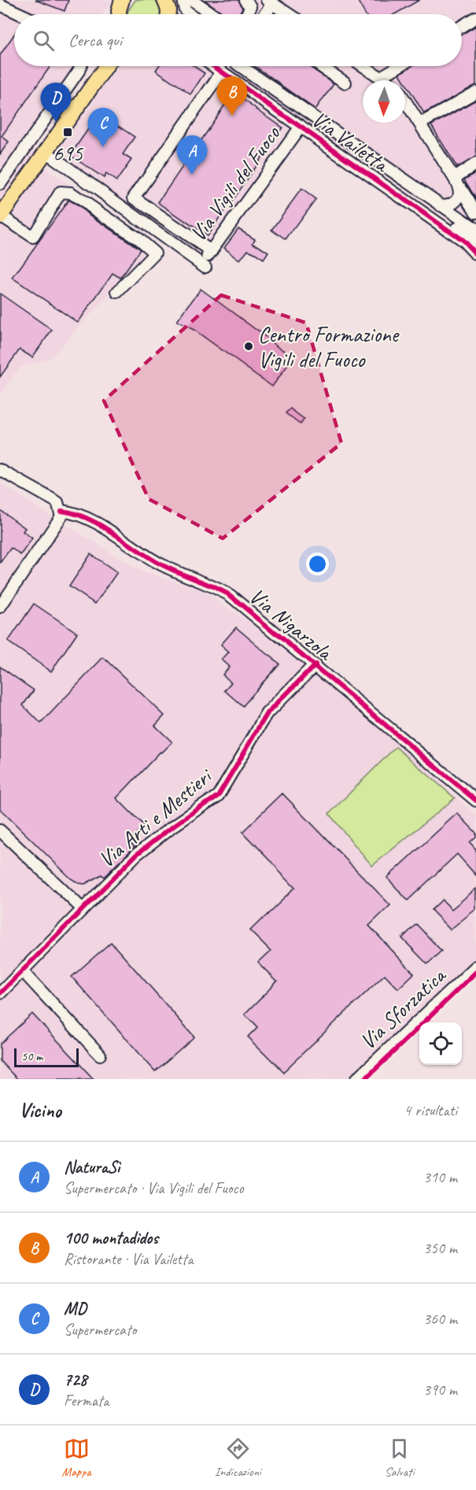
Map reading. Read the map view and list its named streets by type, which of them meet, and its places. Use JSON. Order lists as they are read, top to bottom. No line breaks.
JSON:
{"streets":{"street":["Via Vailetta","Via Vigili del Fuoco","Via Nigarzola","Via Arti e Mestieri","Via Sforzatica"]},"crossings":[["Via Vailetta","Via Vigili del Fuoco"],["Via Nigarzola","Via Arti e Mestieri"]],"places":{"transit":["695"],"other":["Centro Formazione Vigili del Fuoco"]},"scale_bar":"50 m","north":"bottom","page":{"search":"Cerca qui","pins":["B","D","C","A"],"scale":"50 m","heading":["Vicino","4 risultati"],"list":[{"mark":"A","name":"NaturaSì","note":"Supermercato · Via Vigili del Fuoco","value":"310 m"},{"mark":"B","name":"100 montadidos","note":"Ristorante · Via Vailetta","value":"350 m"},{"mark":"C","name":"MD","note":"Supermercato","value":"360 m"},{"mark":"D","name":"728","note":"Fermata","value":"390 m"}],"nav":["Mappa","Indicazioni","Salvati"]}}
